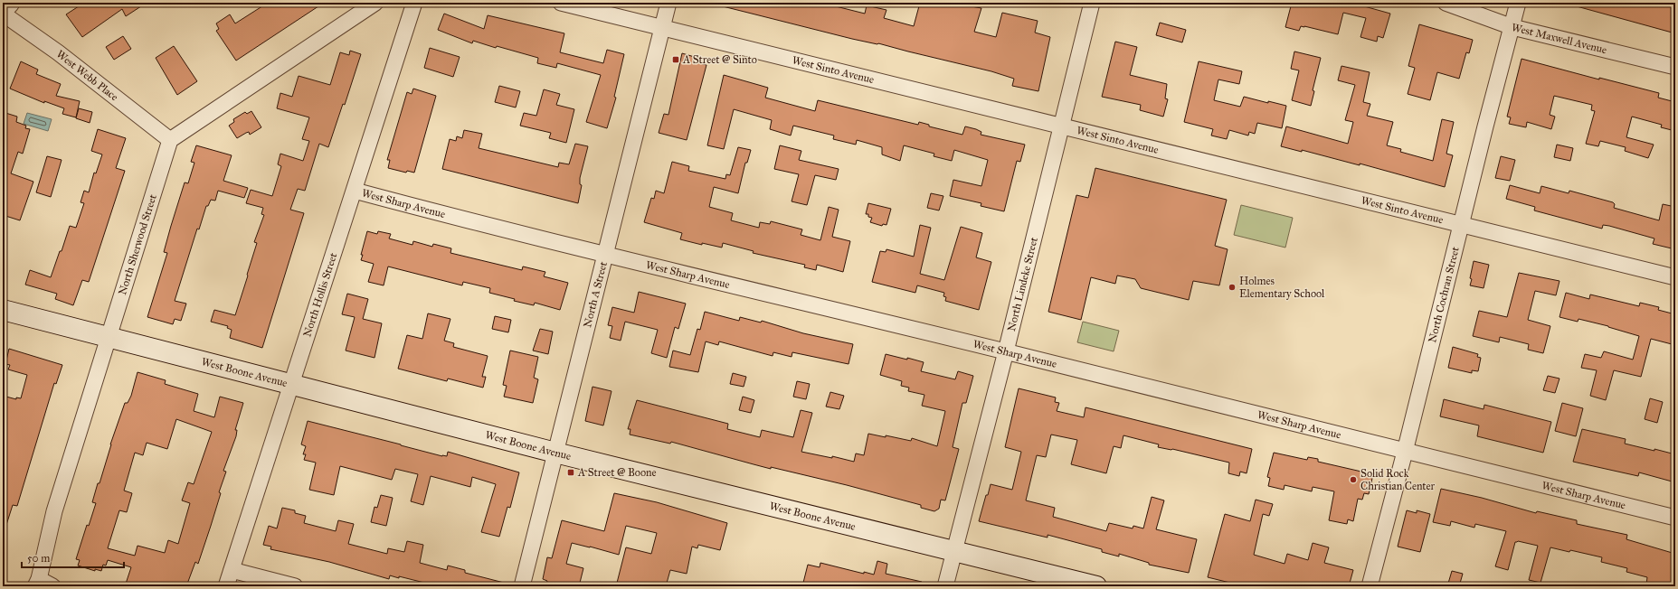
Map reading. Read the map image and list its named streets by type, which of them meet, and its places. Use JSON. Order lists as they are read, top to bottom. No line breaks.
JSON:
{"streets":{"main road":["West Boone Avenue"],"street":["West Maxwell Avenue","West Sinto Avenue","West Webb Place","West Sharp Avenue","North Sherwood Street","North Lindeke Street","North Hollis Street","North A Street","North Cochran Street"]},"crossings":[["West Maxwell Avenue","North Cochran Street"],["West Sinto Avenue","North Lindeke Street"],["West Sinto Avenue","North A Street"],["West Sinto Avenue","North Cochran Street"],["West Webb Place","North Sherwood Street"],["West Sharp Avenue","North Lindeke Street"],["West Sharp Avenue","North Hollis Street"],["West Sharp Avenue","North A Street"],["West Sharp Avenue","North Cochran Street"],["North Sherwood Street","West Boone Avenue"],["North Lindeke Street","West Boone Avenue"],["North Hollis Street","West Boone Avenue"],["North A Street","West Boone Avenue"]],"places":{"transit":["A Street @ Sinto","A Street @ Boone"],"other":["Holmes Elementary School","Solid Rock Christian Center"]},"scale_bar":"50 m"}
